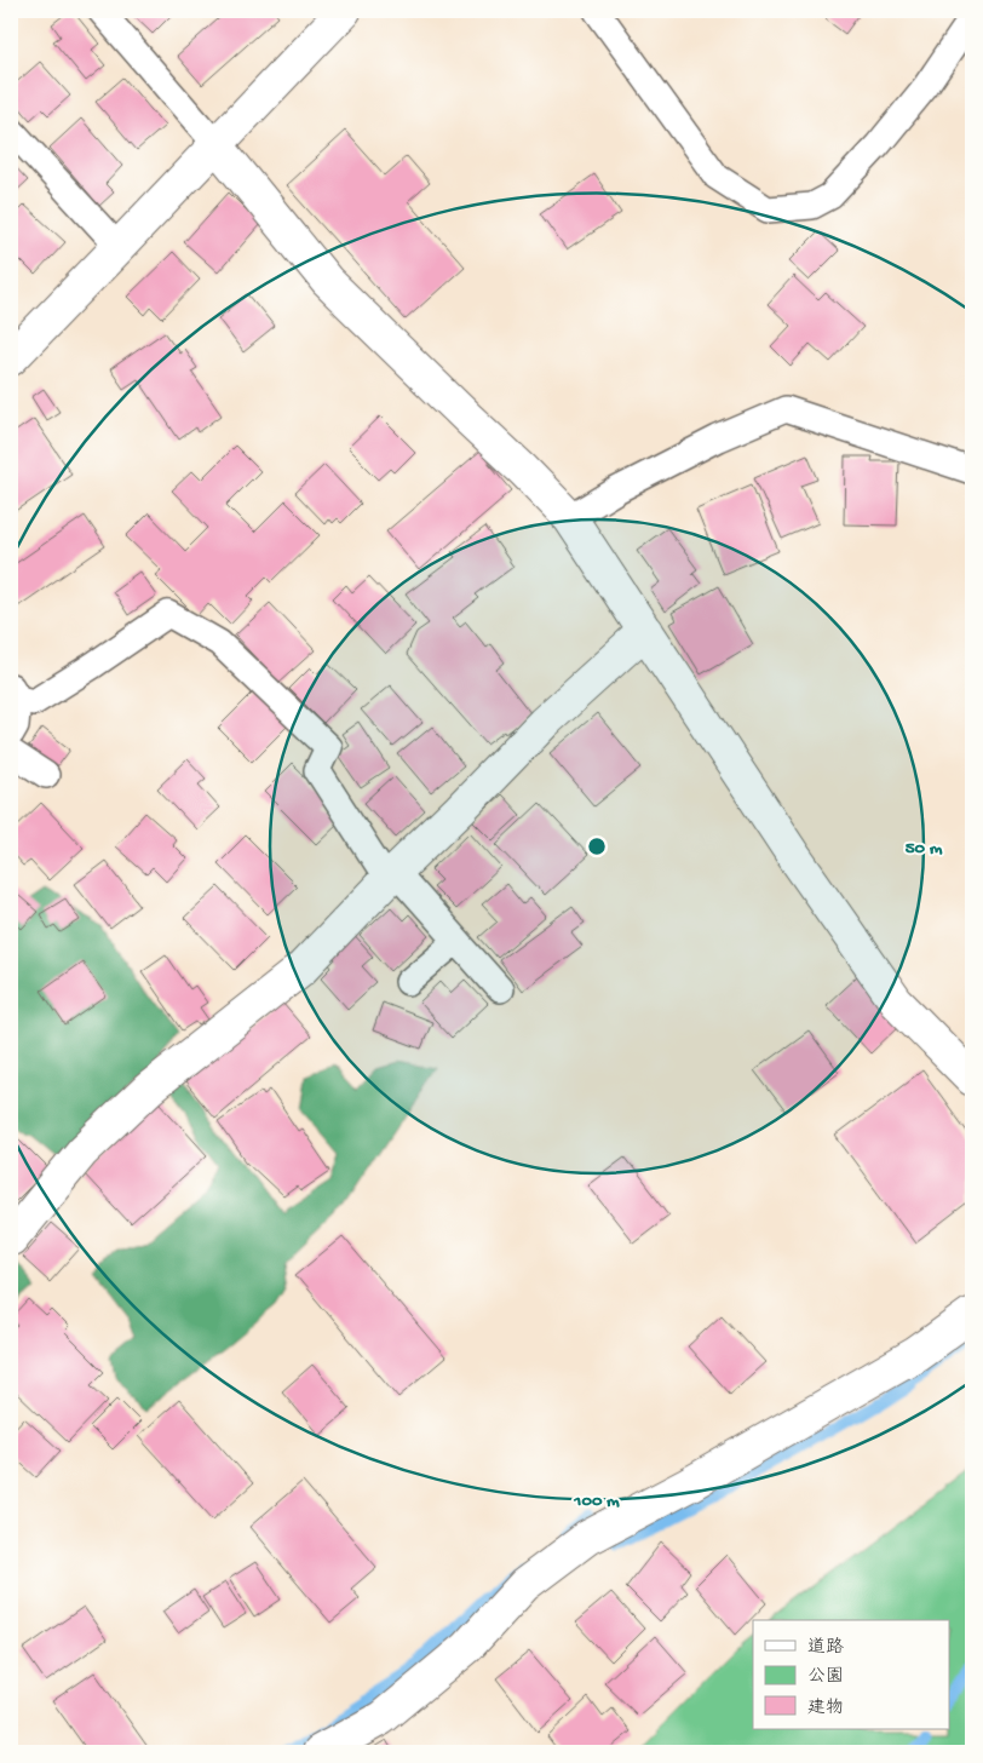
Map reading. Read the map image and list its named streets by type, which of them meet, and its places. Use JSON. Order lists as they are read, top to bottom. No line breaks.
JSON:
{"legend":["道路","公園","建物"],"rings":["50 m","100 m"]}
